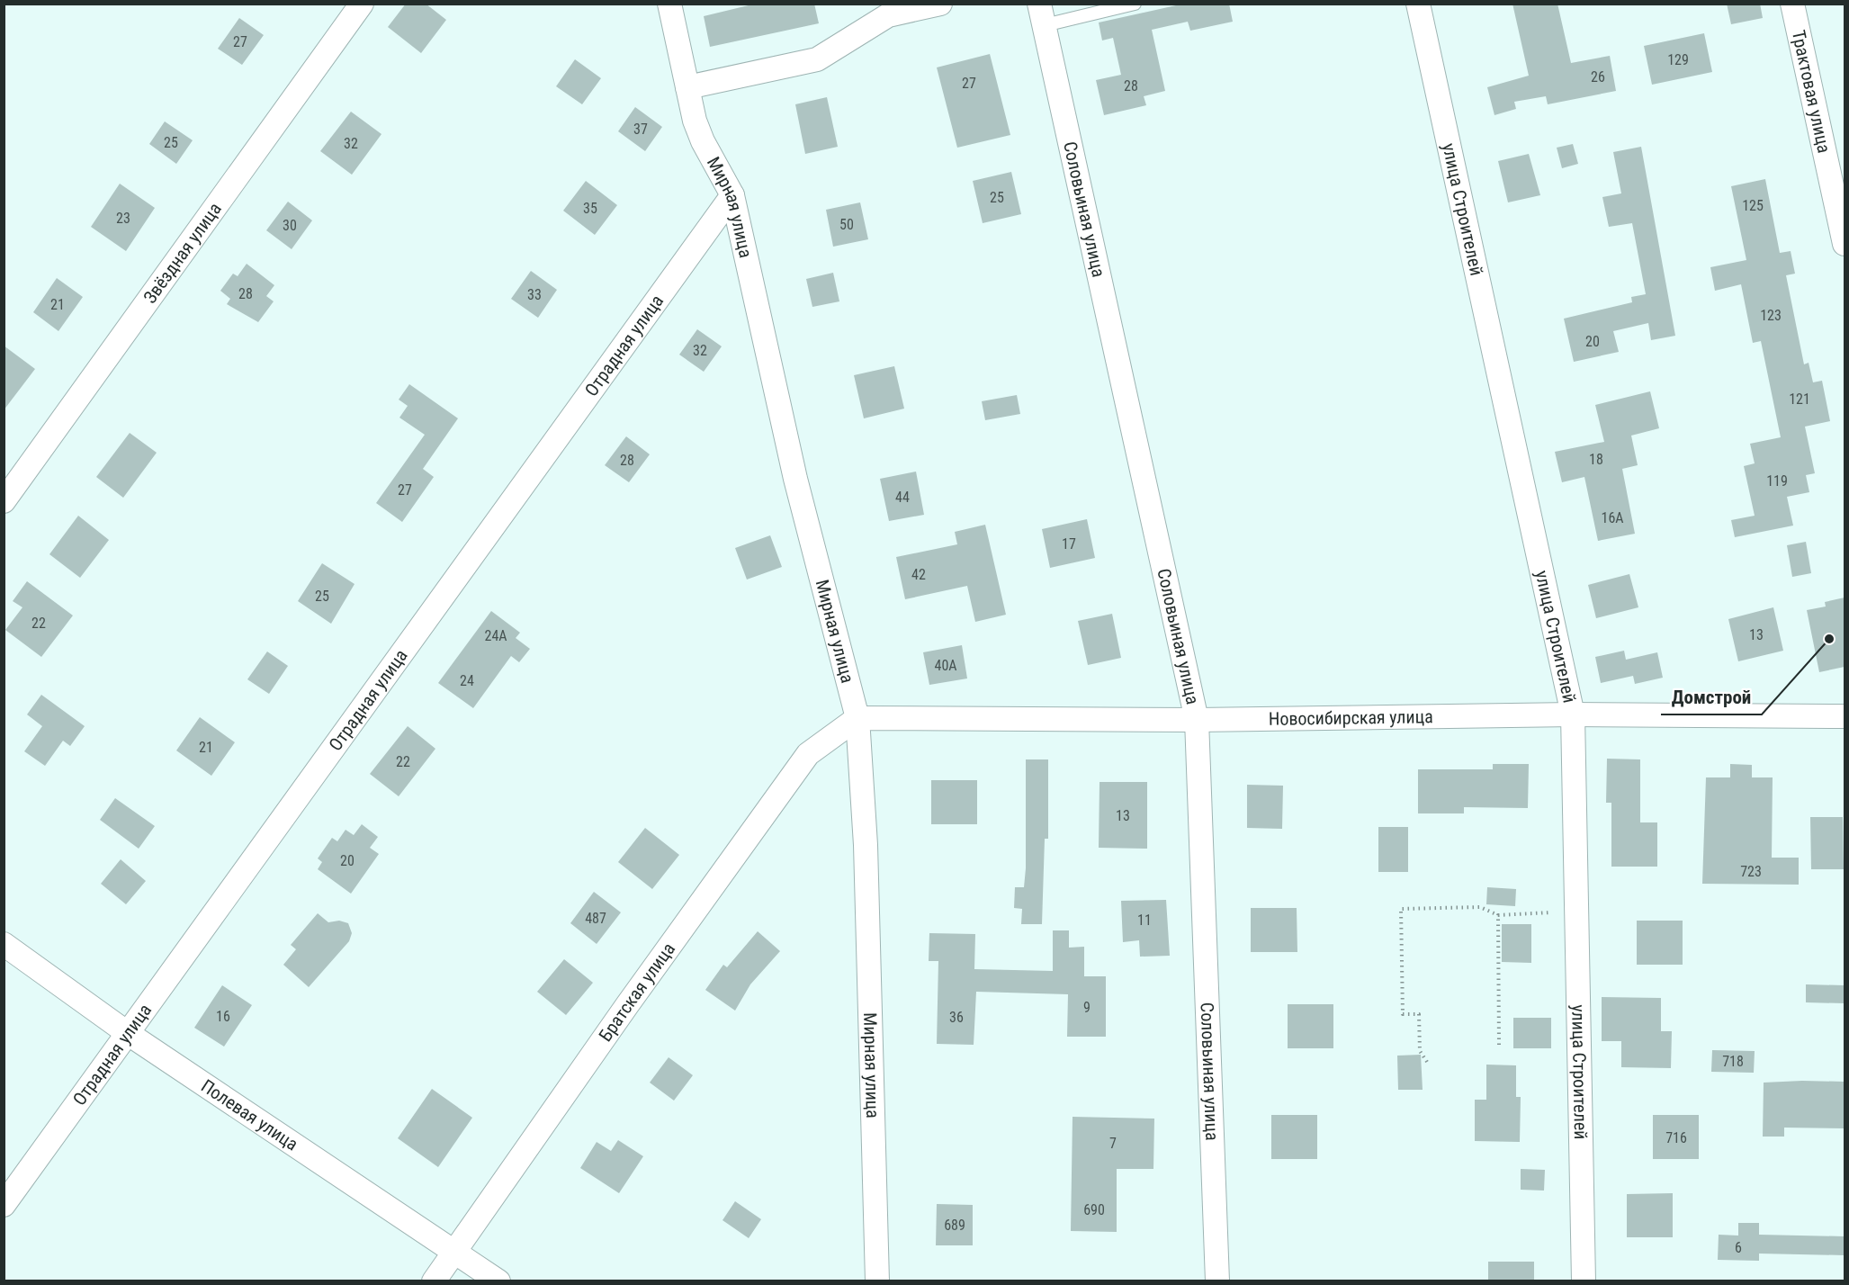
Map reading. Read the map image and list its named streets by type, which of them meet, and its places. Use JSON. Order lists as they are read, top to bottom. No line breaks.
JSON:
{"streets":{"street":["Трактовая улица","Мирная улица","Соловьиная улица","улица Строителей","Звёздная улица","Отрадная улица","Новосибирская улица","Братская улица","Полевая улица"]},"crossings":[["Мирная улица","Отрадная улица"],["Мирная улица","Новосибирская улица"],["Мирная улица","Братская улица"],["Соловьиная улица","Новосибирская улица"],["улица Строителей","Новосибирская улица"],["Отрадная улица","Полевая улица"],["Новосибирская улица","Братская улица"],["Братская улица","Полевая улица"]],"places":["Домстрой"],"house_numbers":["27","129","26","27","28","37","25","32","25","125","35","23","50","30","28","33","21","123","20","32","121","18","28","119","27","44","16А","17","42","25","22","13","24А","40А","24","21","22","13","20","723","487","11","9","16","36","718","716","7","690","689","6"]}
